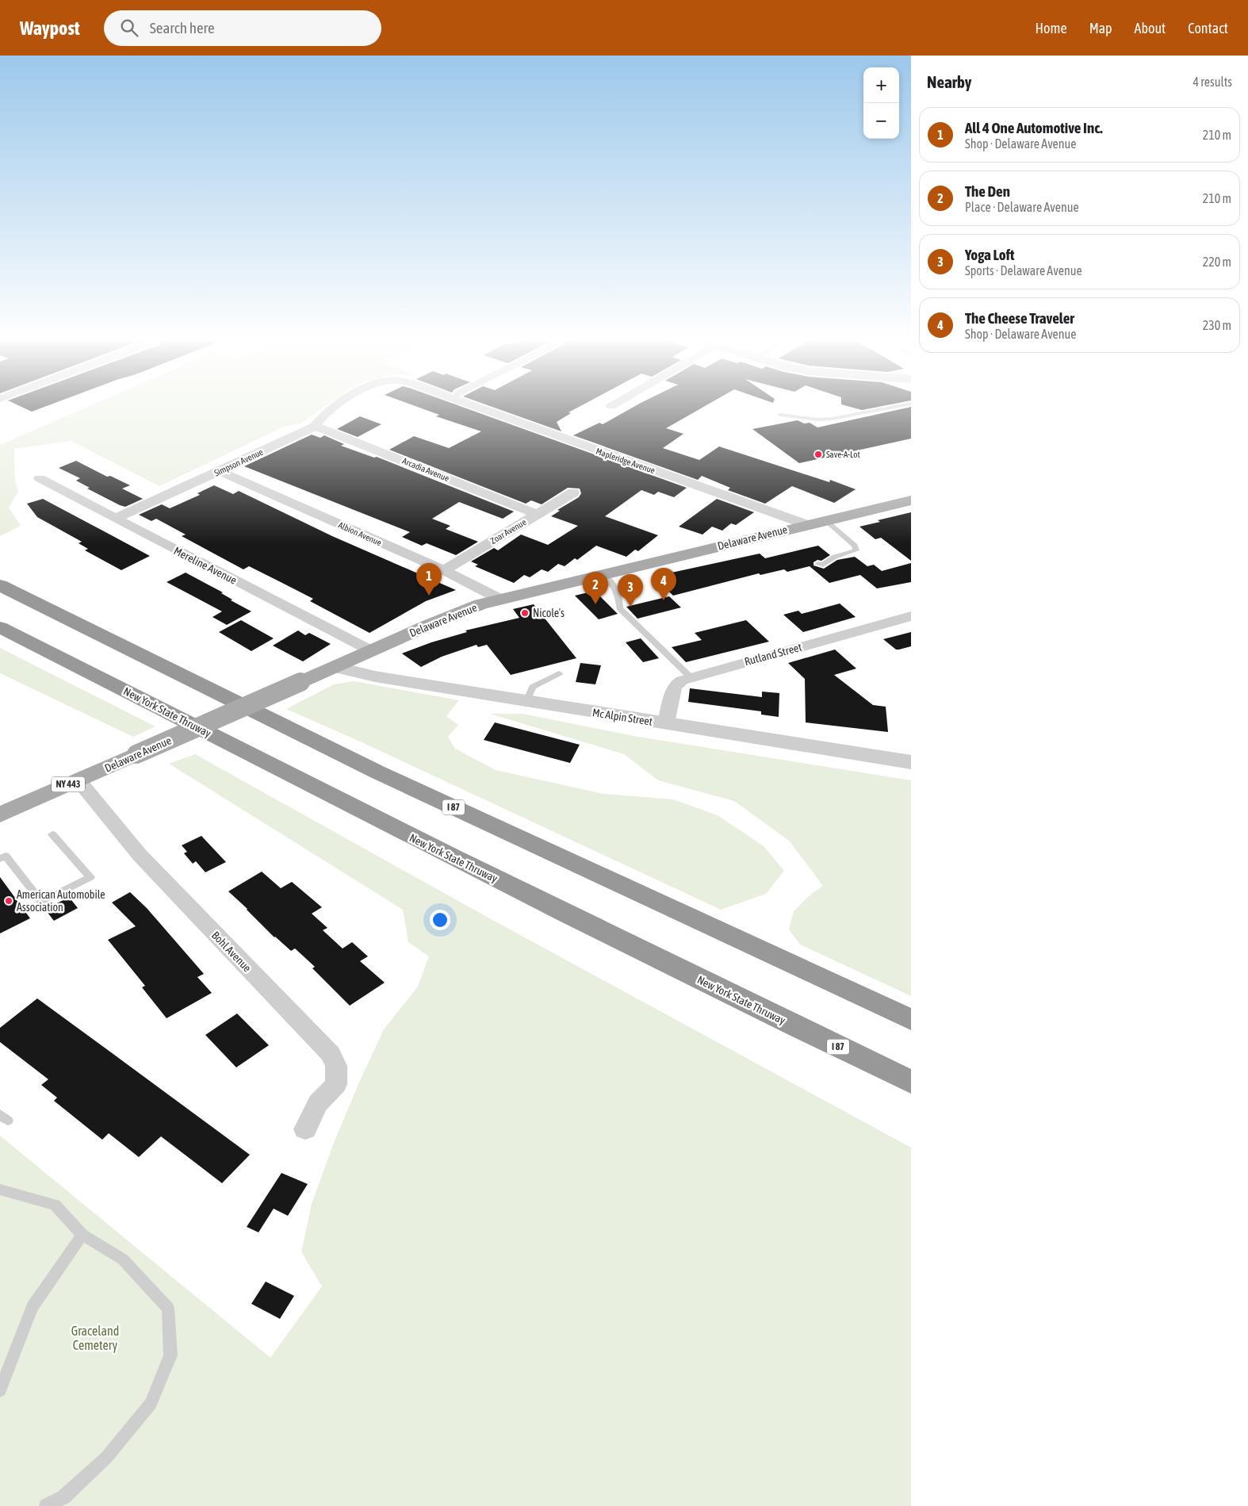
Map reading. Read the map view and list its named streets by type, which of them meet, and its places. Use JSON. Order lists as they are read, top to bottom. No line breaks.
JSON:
{"streets":{"highway":["New York State Thruway","I 87"],"main road":["Delaware Avenue","NY 443"],"street":["Mapleridge Avenue","Simpson Avenue","Arcadia Avenue","Zoar Avenue","Albion Avenue","Mereline Avenue","Rutland Street","Mc Alpin Street","Bohl Avenue"]},"crossings":[["Mapleridge Avenue","Delaware Avenue"],["Simpson Avenue","Arcadia Avenue"],["Simpson Avenue","Albion Avenue"],["Simpson Avenue","Mereline Avenue"],["Arcadia Avenue","Zoar Avenue"],["Zoar Avenue","Albion Avenue"],["Albion Avenue","Delaware Avenue"],["Delaware Avenue","Mereline Avenue"],["Delaware Avenue","Mc Alpin Street"],["Delaware Avenue","Bohl Avenue"],["Rutland Street","Mc Alpin Street"]],"parks":["Graceland Cemetery"],"places":["Save-A-Lot","Nicole's","American Automobile Association"],"page":{"header":"Waypost","search":"Search here","nav":["Home","Map","About","Contact"],"heading":["Nearby","4 results"],"map_buttons":["+","−"],"list":[{"mark":"1","name":"All 4 One Automotive Inc.","note":"Shop · Delaware Avenue","value":"210 m"},{"mark":"2","name":"The Den","note":"Place · Delaware Avenue","value":"210 m"},{"mark":"3","name":"Yoga Loft","note":"Sports · Delaware Avenue","value":"220 m"},{"mark":"4","name":"The Cheese Traveler","note":"Shop · Delaware Avenue","value":"230 m"}],"pins":["1","4","2","3"]}}
